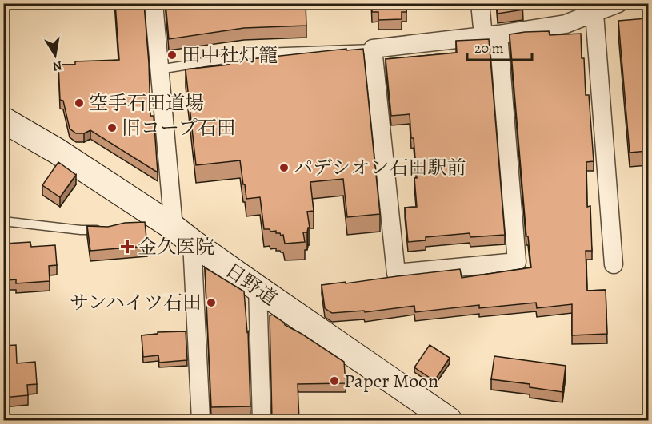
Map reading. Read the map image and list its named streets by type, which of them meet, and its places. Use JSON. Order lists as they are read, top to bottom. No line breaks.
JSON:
{"streets":{"street":["日野道"]},"places":{"other":["田中社灯籠","空手石田道場","旧コープ石田","パデシオン石田駅前","サンハイツ石田","Paper Moon"],"health":["金久医院"]},"scale_bar":"20 m","north":"bottom"}
